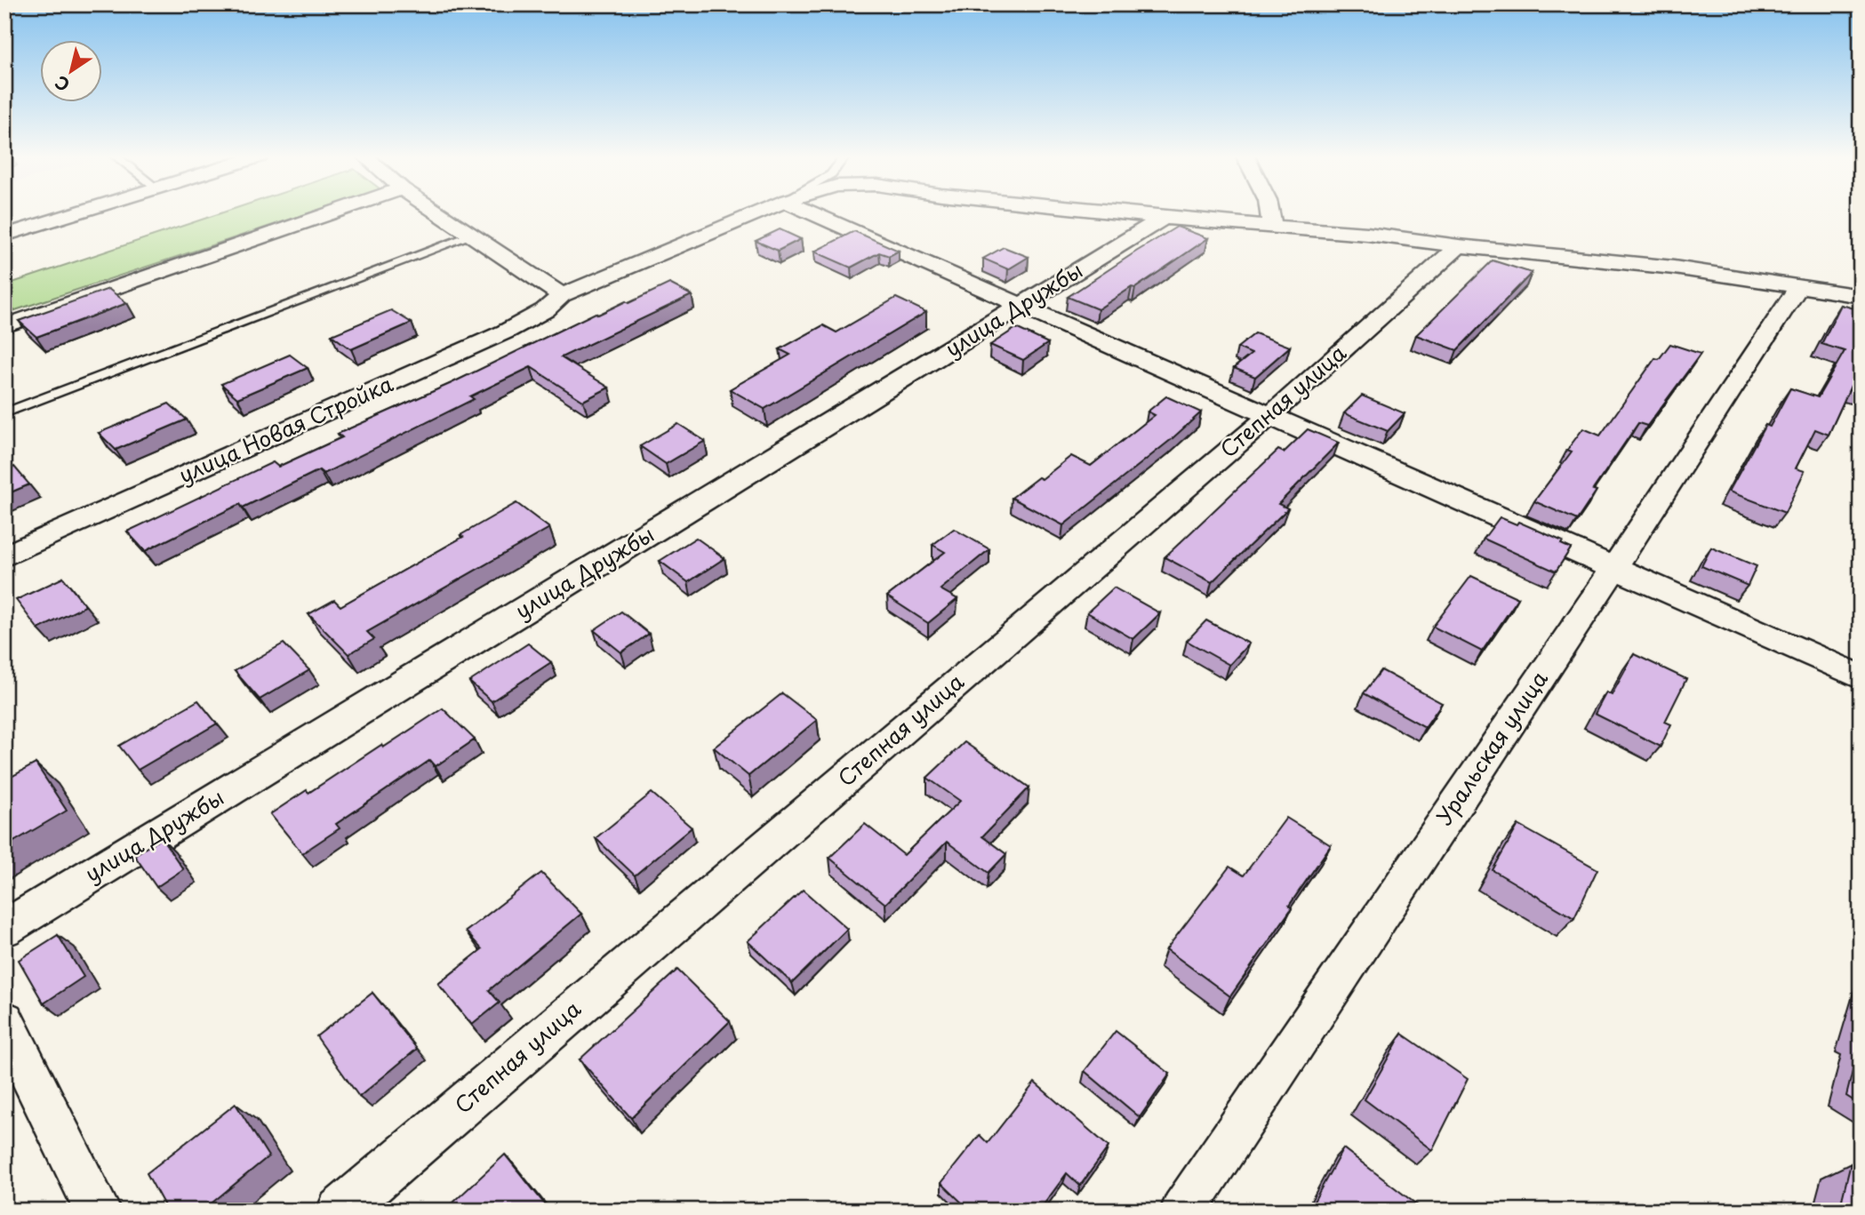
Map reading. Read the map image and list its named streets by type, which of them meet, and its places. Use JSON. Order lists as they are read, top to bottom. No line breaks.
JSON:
{"streets":{"street":["улица Дружбы","Степная улица","улица Новая Стройка","Уральская улица"]},"crossings":[["улица Дружбы","улица Новая Стройка"],["Степная улица","улица Новая Стройка"],["улица Новая Стройка","Уральская улица"]],"north":"bottom left"}
